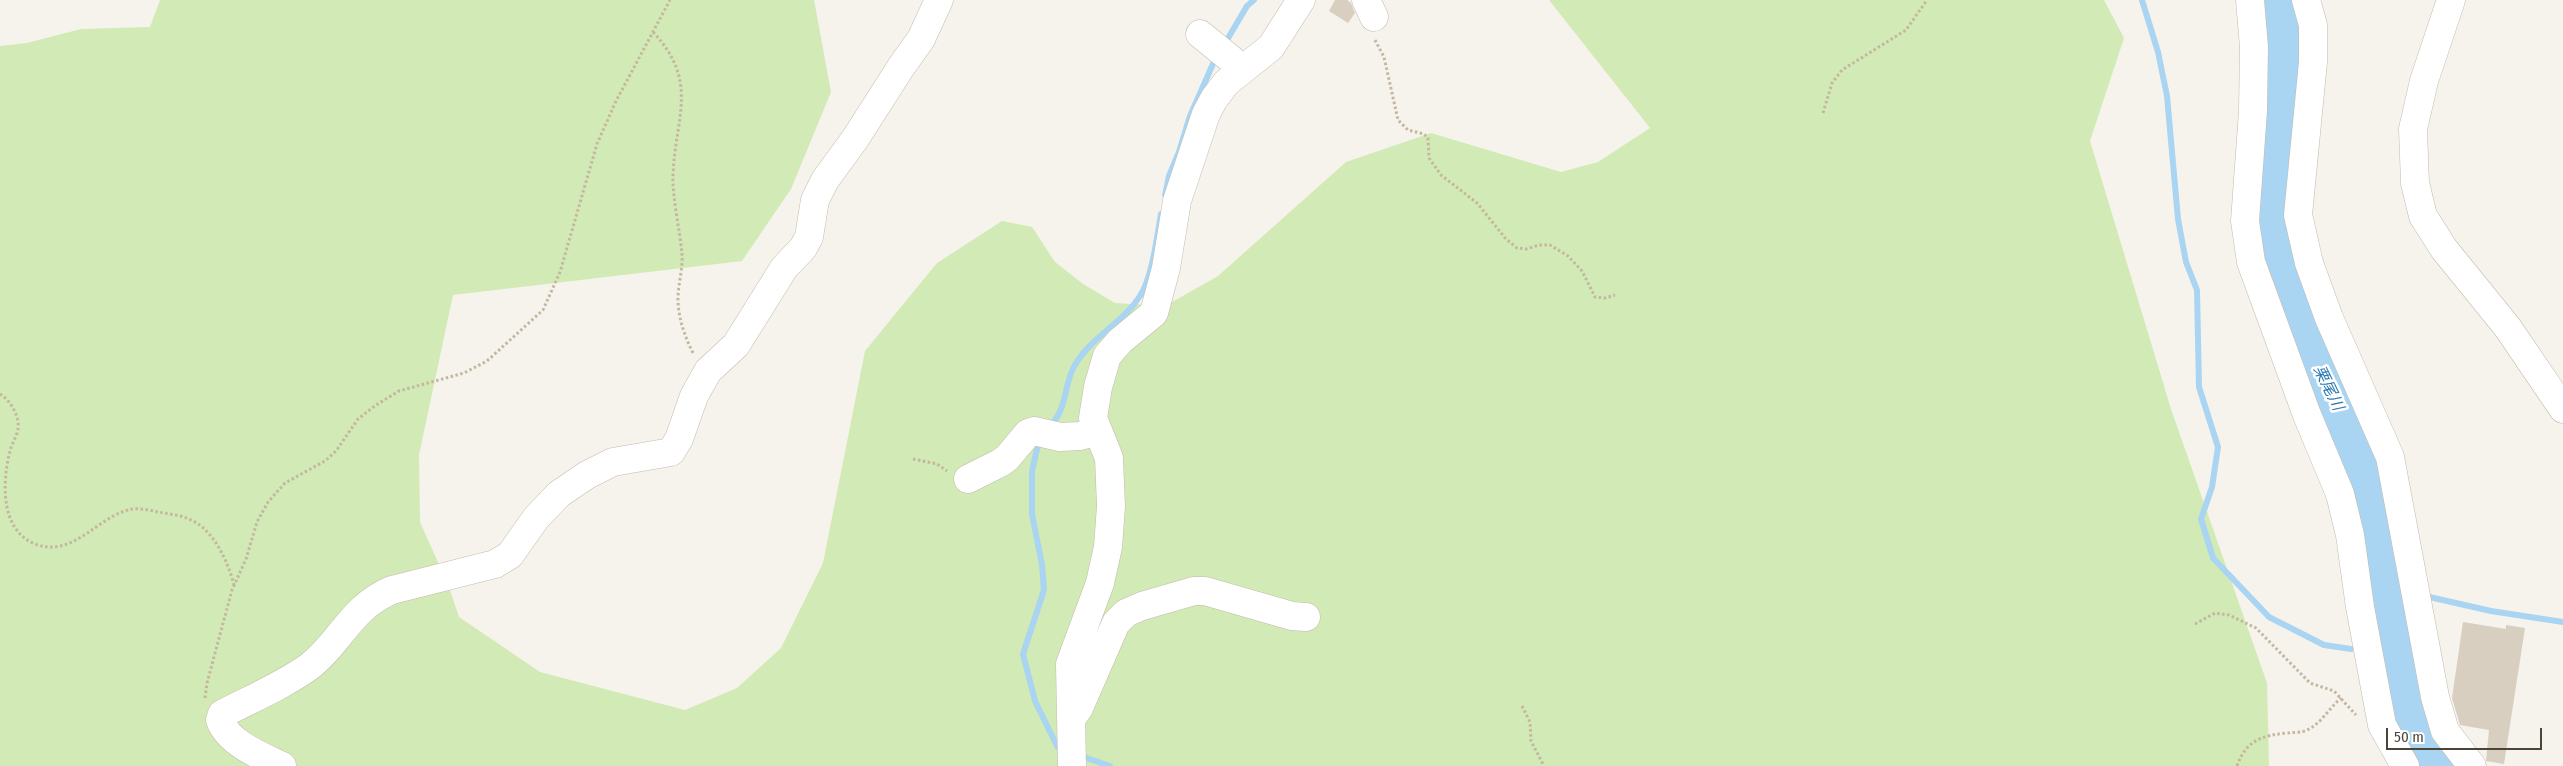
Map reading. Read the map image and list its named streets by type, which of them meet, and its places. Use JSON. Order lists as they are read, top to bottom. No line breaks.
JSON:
{"water":["栗尾川"],"scale_bar":"50 m"}
